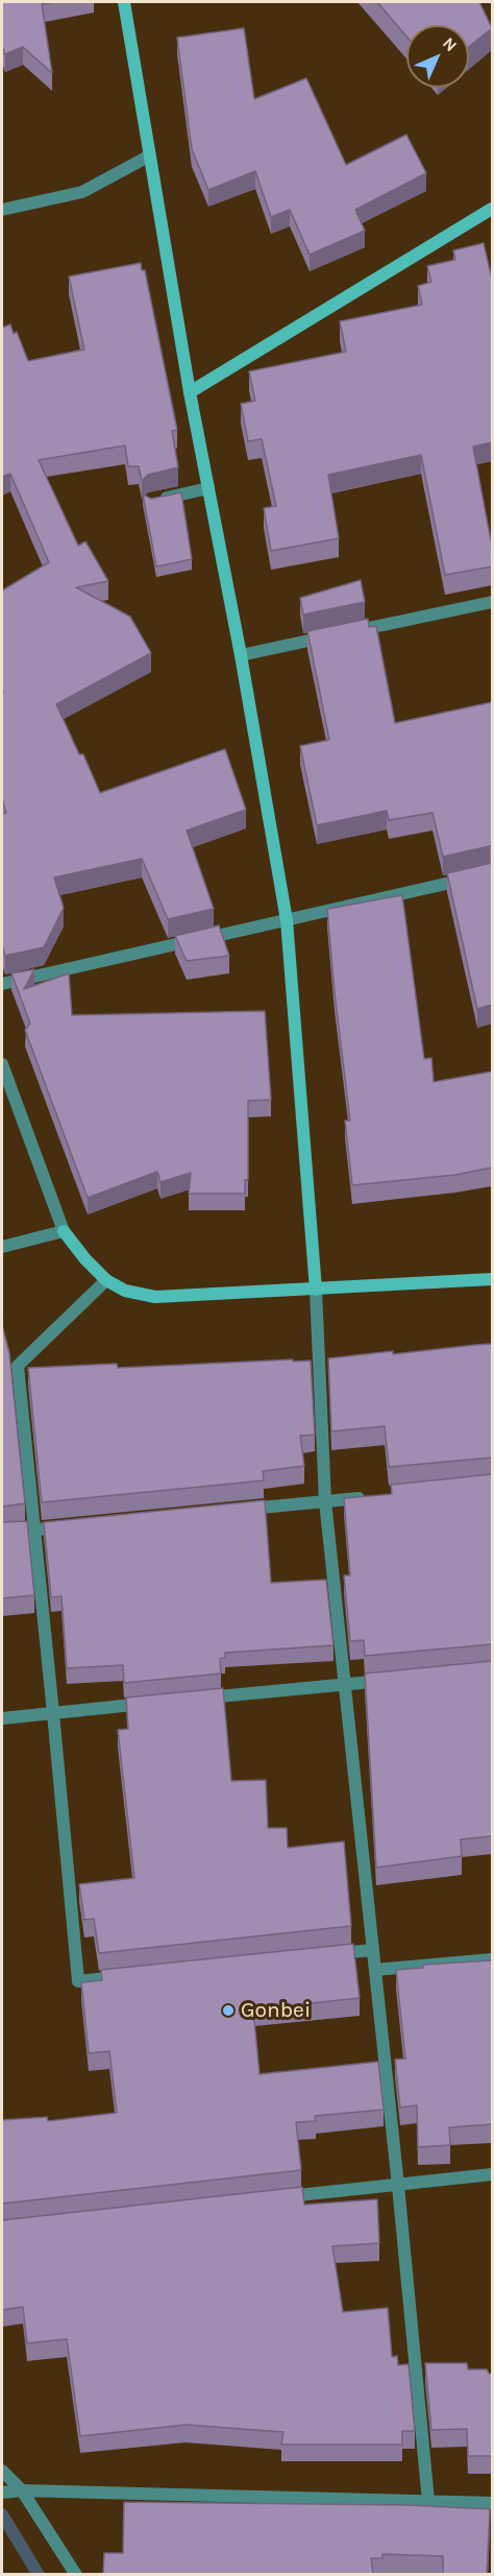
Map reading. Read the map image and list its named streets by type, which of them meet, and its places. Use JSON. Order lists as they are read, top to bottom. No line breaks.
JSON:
{"places":["Gonbei"],"north":"top right"}
